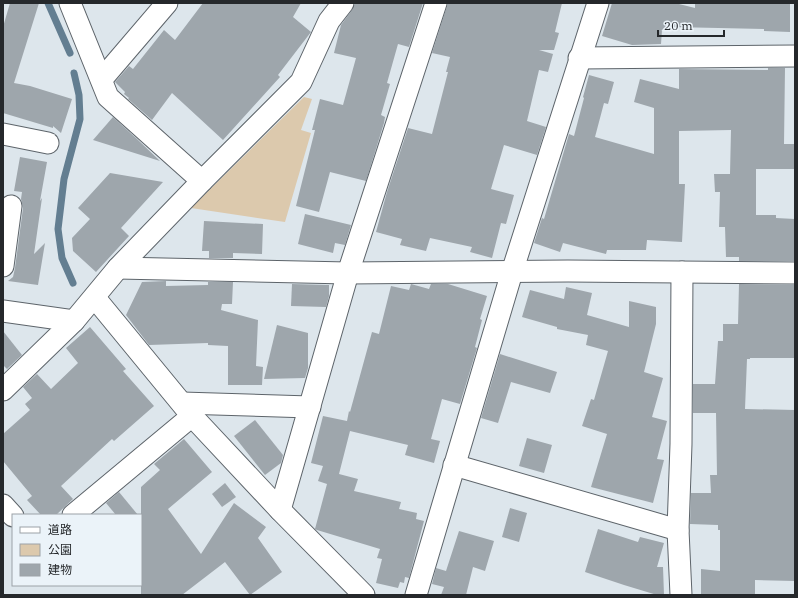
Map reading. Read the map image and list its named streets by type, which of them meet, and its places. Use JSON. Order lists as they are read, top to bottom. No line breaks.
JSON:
{"legend":["道路","公園","建物"],"scale_bar":"20 m"}
